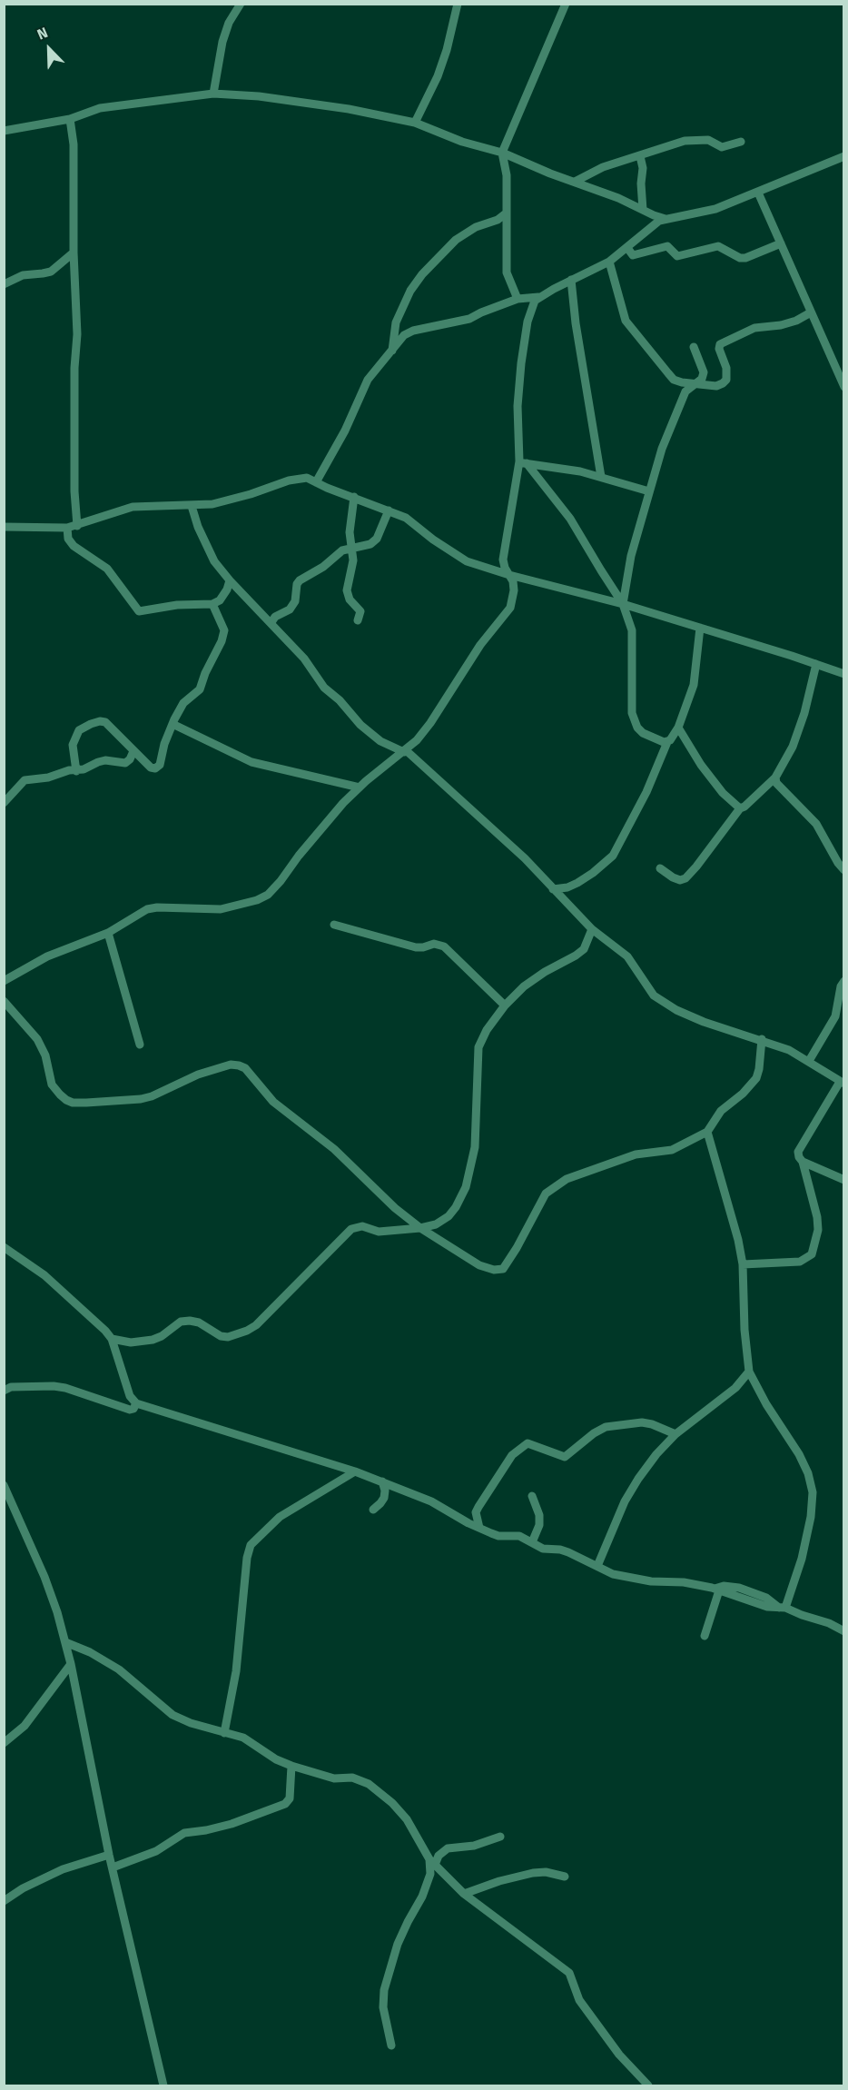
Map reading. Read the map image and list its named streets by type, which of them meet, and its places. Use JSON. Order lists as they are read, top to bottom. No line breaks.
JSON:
{"north":"top left"}
